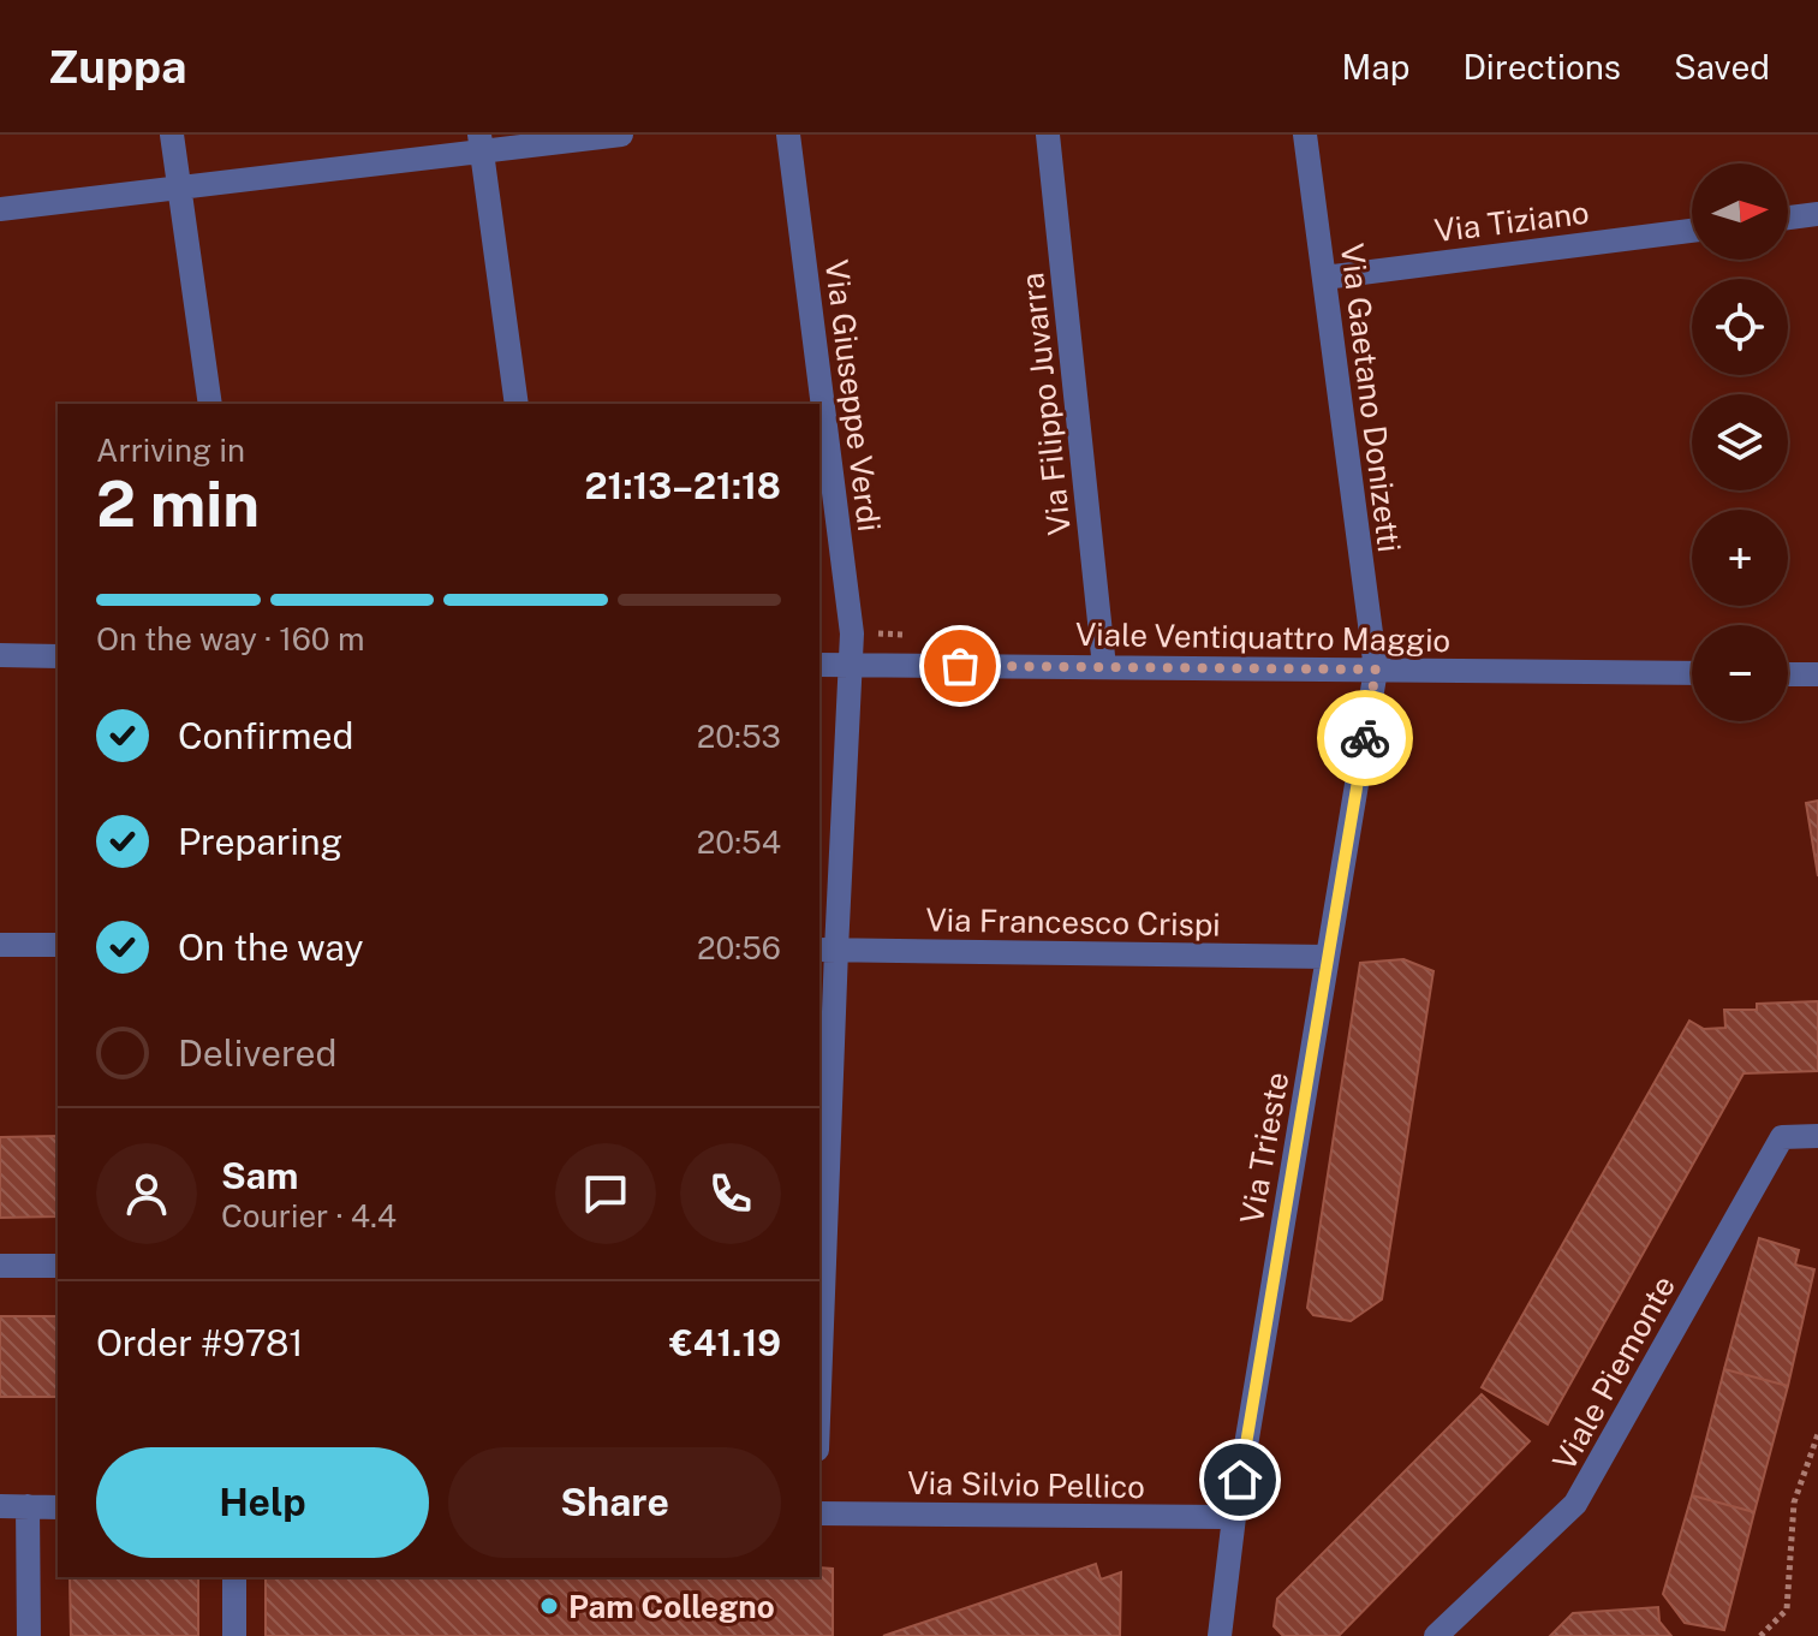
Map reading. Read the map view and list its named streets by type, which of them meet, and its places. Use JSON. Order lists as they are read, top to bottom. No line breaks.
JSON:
{"streets":{"street":["Via Tiziano","Via Giuseppe Verdi","Via Gaetano Donizetti","Via Filippo Juvarra","Viale Ventiquattro Maggio","Via Francesco Crispi","Via Trieste","Viale Piemonte","Via Silvio Pellico"]},"crossings":[["Via Tiziano","Via Gaetano Donizetti"],["Via Giuseppe Verdi","Viale Ventiquattro Maggio"],["Via Giuseppe Verdi","Via Francesco Crispi"],["Via Gaetano Donizetti","Viale Ventiquattro Maggio"],["Via Gaetano Donizetti","Via Trieste"],["Via Filippo Juvarra","Viale Ventiquattro Maggio"],["Viale Ventiquattro Maggio","Via Trieste"],["Via Francesco Crispi","Via Trieste"],["Via Trieste","Via Silvio Pellico"]],"places":["Pam Collegno"],"north":"right","page":{"header":"Zuppa","nav":["Map","Directions","Saved"],"map_buttons":["+","−"],"heading":["2 min","Arriving in","21:13–21:18"],"panel":["Sam","Courier · 4.4","Order #9781","€41.19"],"bar":"On the way · 160 m","list":[["Confirmed","20:53"],["Preparing","20:54"],["On the way","20:56"],"Delivered"],"buttons":["Help","Share"]}}
